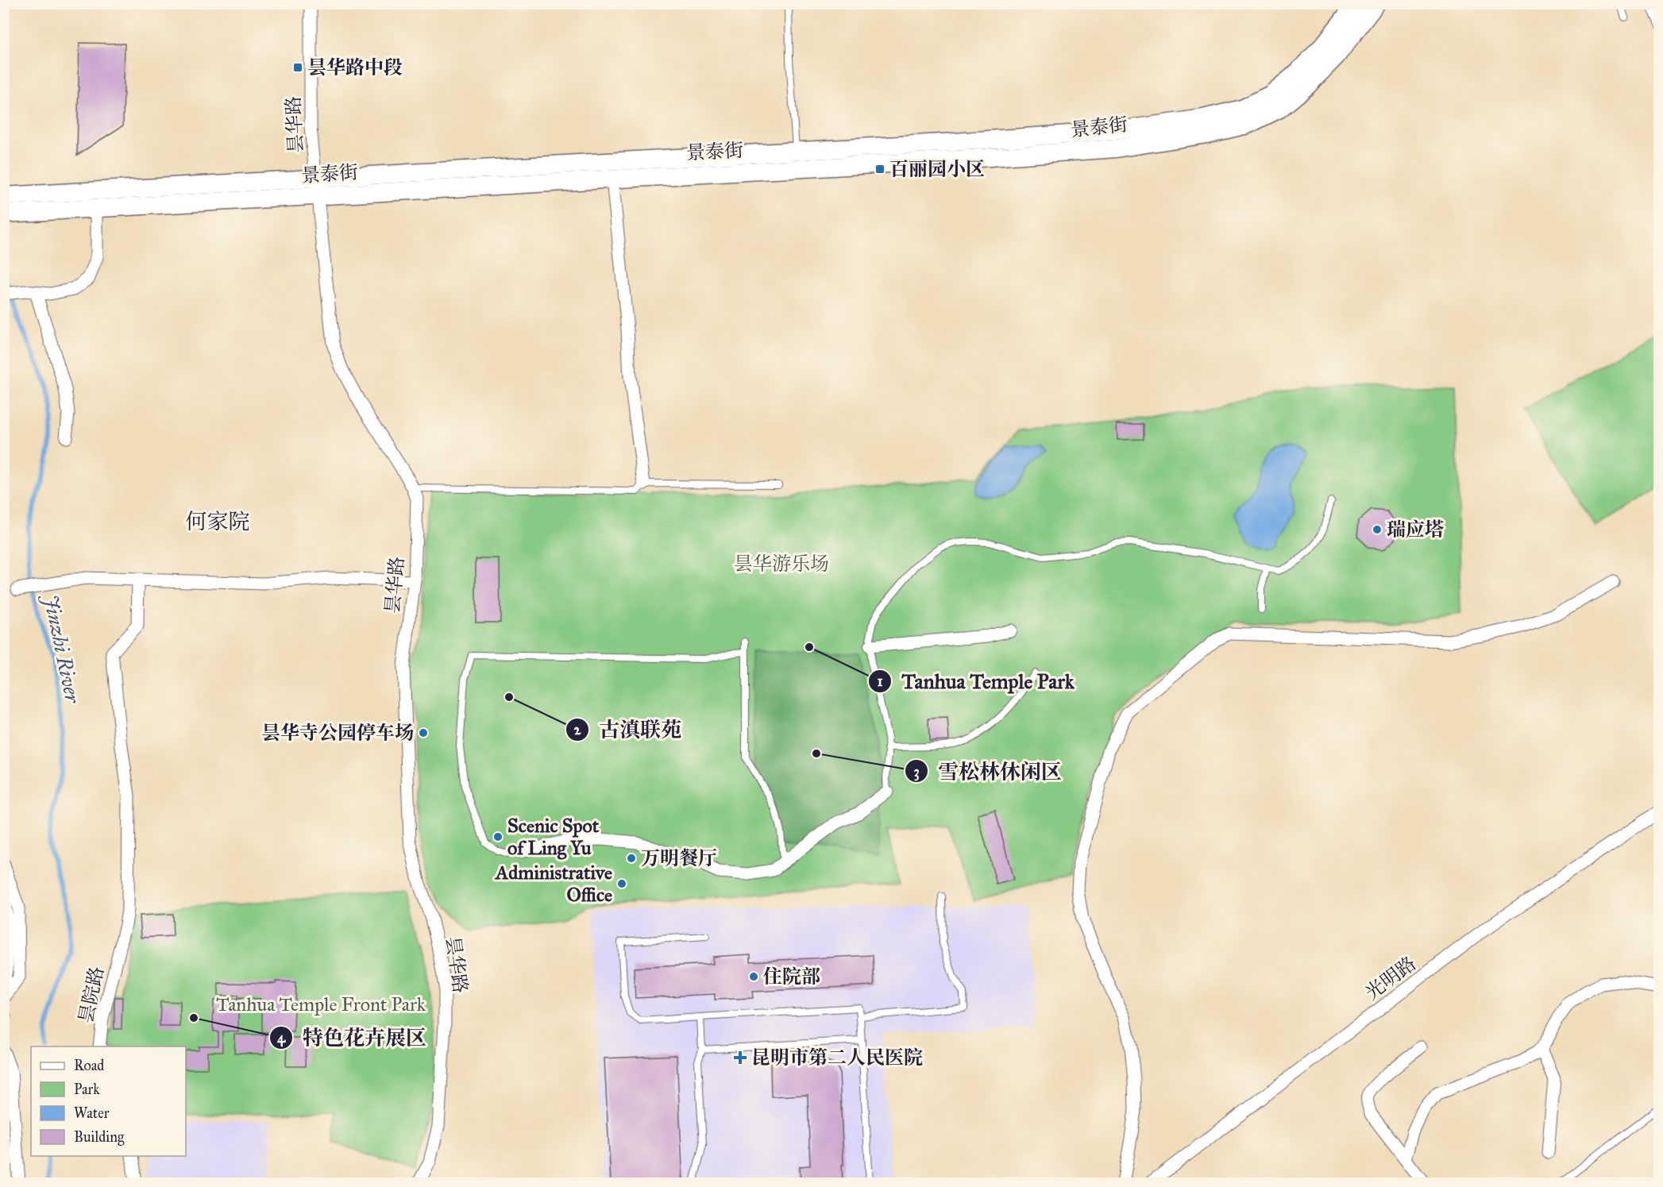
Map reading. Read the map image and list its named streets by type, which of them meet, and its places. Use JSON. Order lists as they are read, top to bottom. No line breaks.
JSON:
{"streets":{"street":["昙华路","景泰街","光明路","昙院路"]},"crossings":[["昙华路","景泰街"]],"districts":["何家院"],"water":["Jinzhi River"],"parks":["昙华游乐场","Tanhua Temple Front Park"],"places":{"transit":["昙华路中段","百丽园小区"],"other":["瑞应塔","Tanhua Temple Park","古滇联苑","昙华寺公园停车场","雪松林休闲区","Scenic Spot of Ling Yu","万明餐厅","Administrative Office","住院部","特色花卉展区"],"health":["昆明市第二人民医院"]},"legend":["Road","Park","Water","Building"]}
